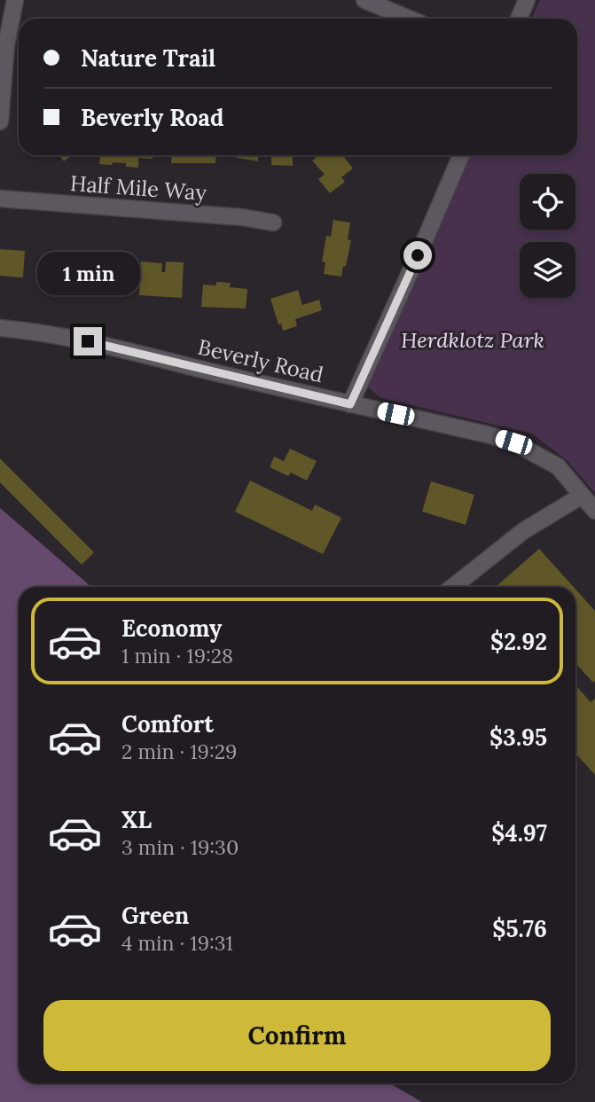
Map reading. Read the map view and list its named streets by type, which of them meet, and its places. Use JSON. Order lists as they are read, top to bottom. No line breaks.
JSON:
{"streets":{"street":["Half Mile Way","Beverly Road"]},"parks":["Herdklotz Park"],"page":{"banner":["Nature Trail","Beverly Road"],"bubble":"1 min","list":[{"name":"Economy","note":"1 min · 19:28","value":"$2.92"},{"name":"Comfort","note":"2 min · 19:29","value":"$3.95"},{"name":"XL","note":"3 min · 19:30","value":"$4.97"},{"name":"Green","note":"4 min · 19:31","value":"$5.76"}],"buttons":"Confirm"}}
